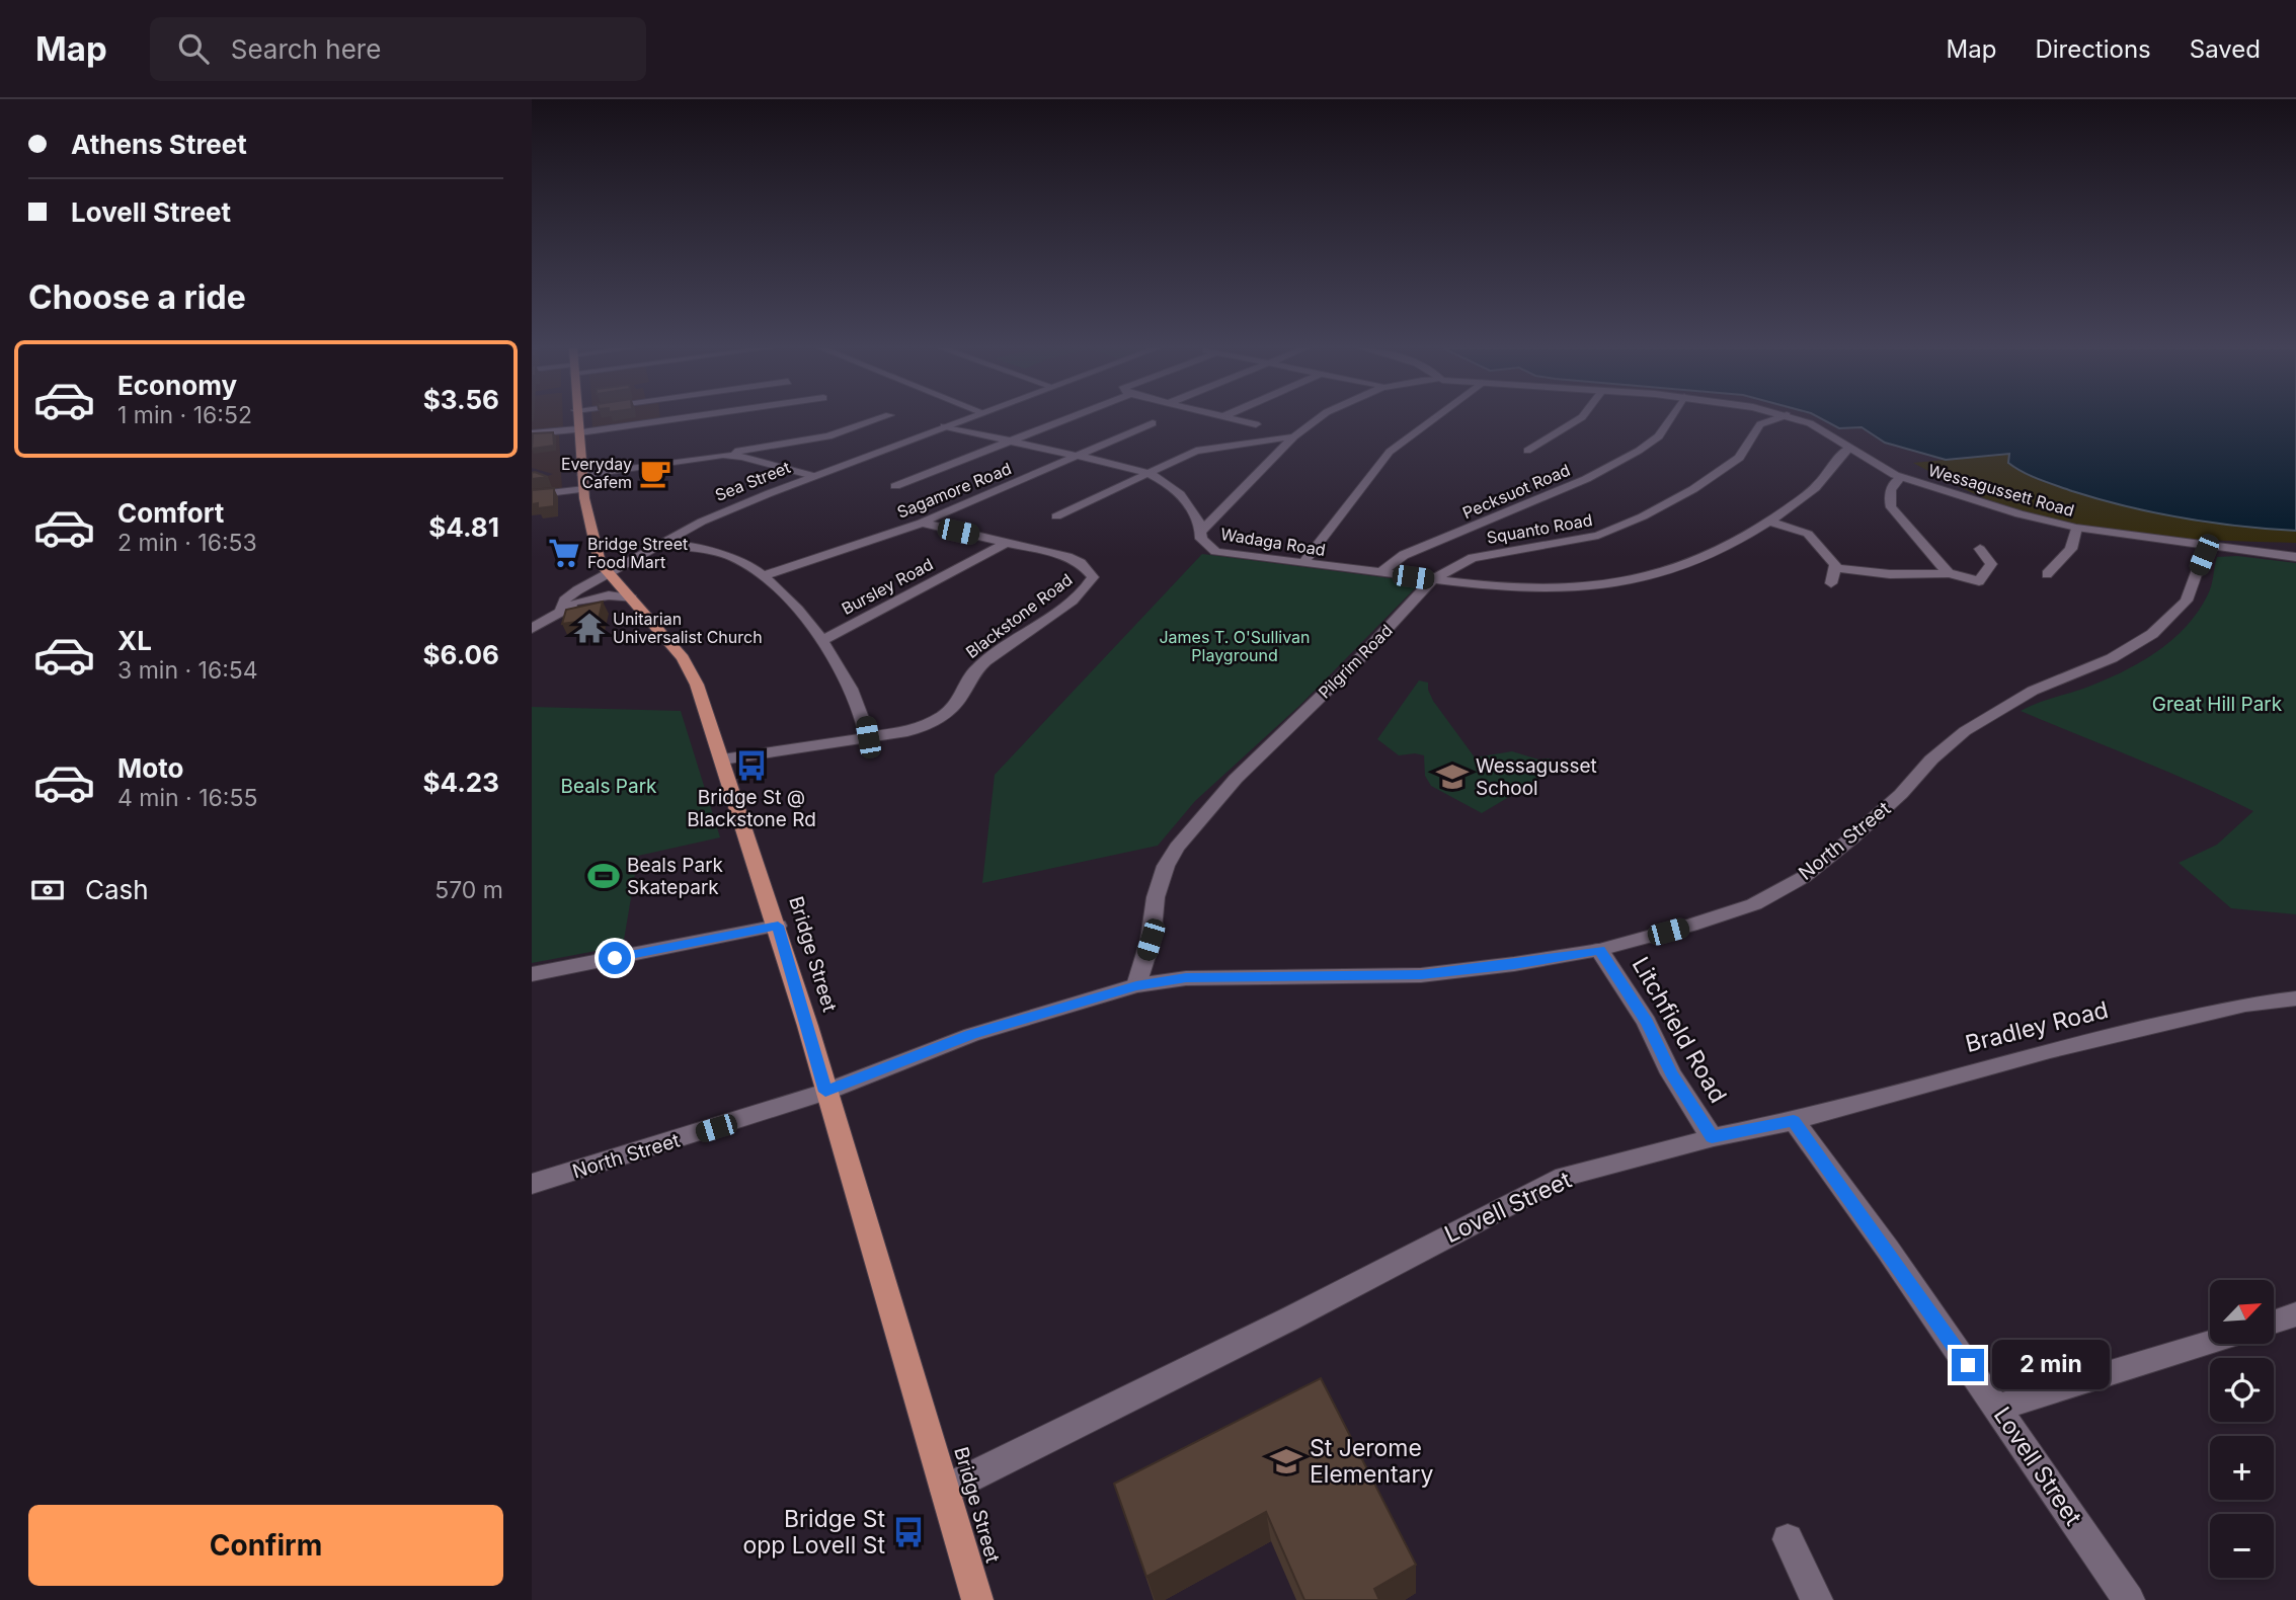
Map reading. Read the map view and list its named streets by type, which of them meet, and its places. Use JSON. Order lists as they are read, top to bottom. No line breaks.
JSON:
{"streets":{"main road":["Bridge Street"],"street":["Sea Street","Sagamore Road","Wessagussett Road","Pecksuot Road","Squanto Road","Wadaga Road","Bursley Road","Blackstone Road","Pilgrim Road","North Street","Bradley Road","Litchfield Road","Lovell Street"]},"crossings":[["Sea Street","Bridge Street"],["Sagamore Road","Blackstone Road"],["Wessagussett Road","Wadaga Road"],["Wessagussett Road","North Street"],["Pecksuot Road","Wadaga Road"],["Squanto Road","Wadaga Road"],["Squanto Road","Pilgrim Road"],["Wadaga Road","Pilgrim Road"],["Bursley Road","Blackstone Road"],["Blackstone Road","Bridge Street"],["Pilgrim Road","North Street"],["North Street","Bridge Street"],["North Street","Litchfield Road"],["Bridge Street","Lovell Street"],["Bradley Road","Lovell Street"],["Litchfield Road","Lovell Street"]],"parks":["James T. O'Sullivan Playground","Great Hill Park","Beals Park"],"places":{"cafe":["Everyday Cafem"],"supermarket":["Bridge Street Food Mart"],"temple":["Unitarian Universalist Church"],"bus stop":["Bridge St @ Blackstone Rd","Bridge St opp Lovell St"],"school or university":["Wessagusset School","St Jerome Elementary"],"sports":["Beals Park Skatepark"]},"north":"top right","page":{"header":"Map","search":"Search here","nav":["Map","Directions","Saved"],"banner":["Athens Street","Lovell Street"],"heading":"Choose a ride","list":[{"name":"Economy","note":"1 min · 16:52","value":"$3.56"},{"name":"Comfort","note":"2 min · 16:53","value":"$4.81"},{"name":"XL","note":"3 min · 16:54","value":"$6.06"},{"name":"Moto","note":"4 min · 16:55","value":"$4.23"}],"pay":["Cash","570 m"],"map_buttons":["+","−"],"bubble":"2 min","buttons":"Confirm"}}
